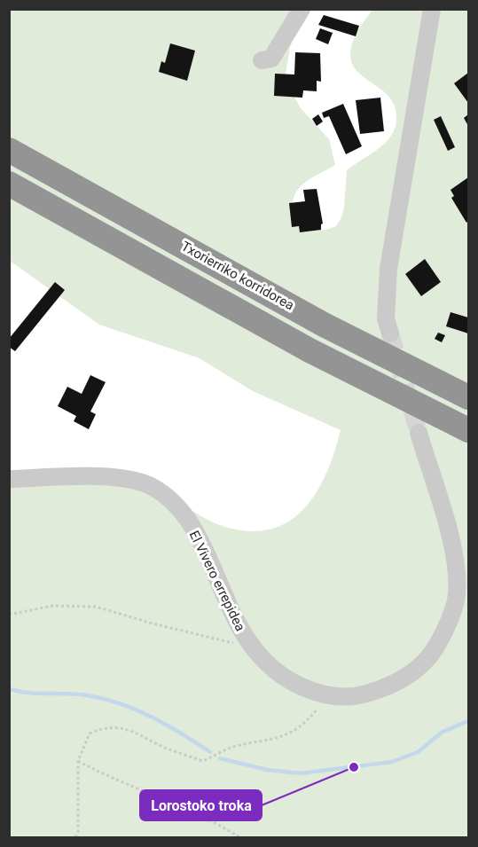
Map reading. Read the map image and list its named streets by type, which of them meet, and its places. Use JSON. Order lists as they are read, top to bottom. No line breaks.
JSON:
{"streets":{"highway":["Txorierriko korridorea"],"street":["El Vivero errepidea"]},"places":["Lorostoko troka"]}
